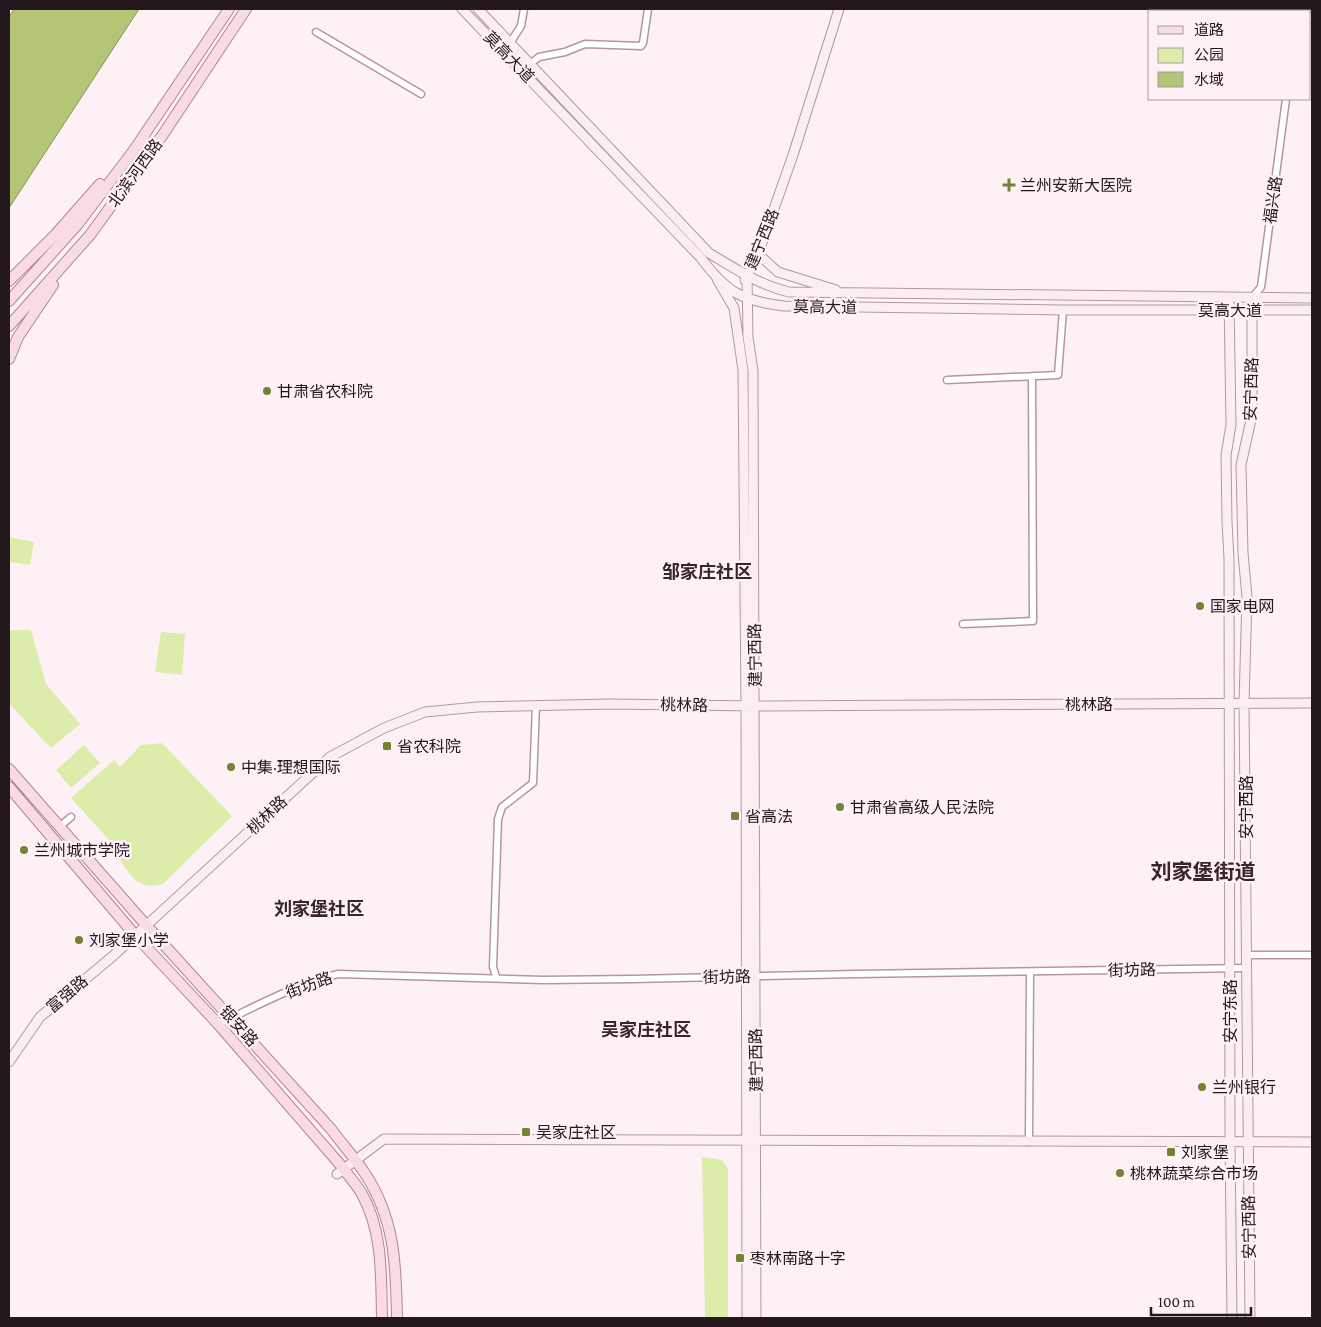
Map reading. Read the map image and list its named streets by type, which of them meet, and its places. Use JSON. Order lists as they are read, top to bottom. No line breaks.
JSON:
{"streets":{"main road":["莫高大道","北滨河西路","建宁西路","安宁西路","桃林路","富强路","安宁东路","银安路"],"street":["福兴路","街坊路"]},"crossings":[["莫高大道","福兴路"],["莫高大道","建宁西路"],["莫高大道","安宁西路"],["福兴路","安宁西路"],["建宁西路","桃林路"],["建宁西路","街坊路"],["安宁西路","桃林路"],["安宁西路","街坊路"],["安宁西路","安宁东路"],["桃林路","富强路"],["桃林路","安宁东路"],["桃林路","银安路"],["街坊路","安宁东路"],["街坊路","银安路"],["富强路","银安路"]],"districts":["邹家庄社区","刘家堡街道","刘家堡社区","吴家庄社区"],"places":{"health":["兰州安新大医院"],"other":["甘肃省农科院","国家电网","中集·理想国际","甘肃省高级人民法院","兰州城市学院","刘家堡小学","兰州银行","桃林蔬菜综合市场"],"transit":["省农科院","省高法","吴家庄社区","刘家堡","枣林南路十字"]},"legend":["道路","公园","水域"],"scale_bar":"100 m"}
